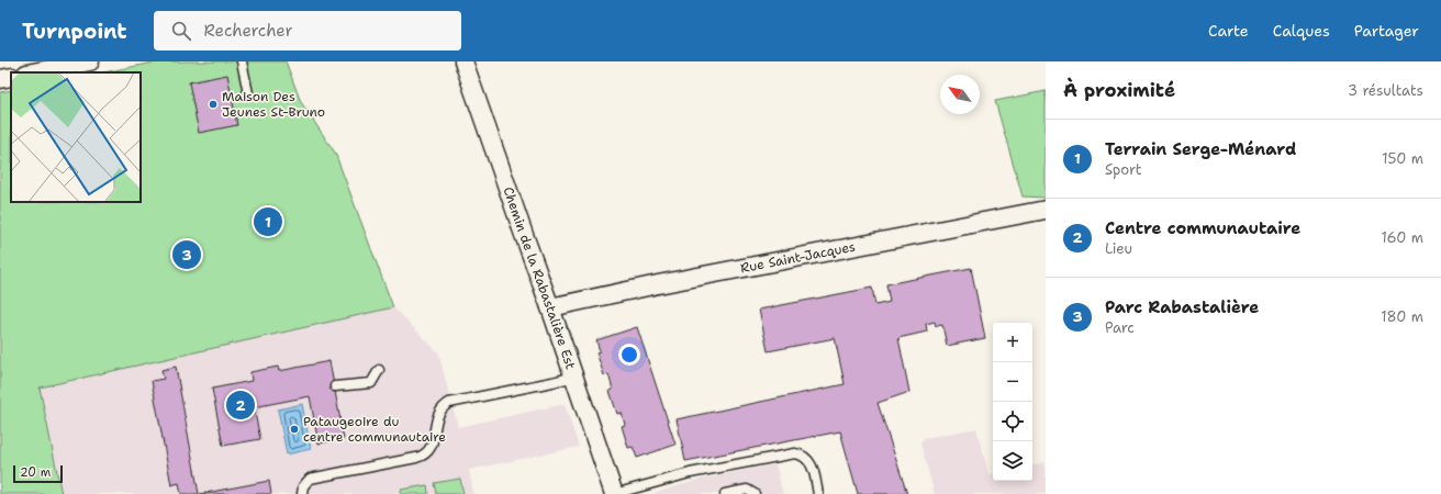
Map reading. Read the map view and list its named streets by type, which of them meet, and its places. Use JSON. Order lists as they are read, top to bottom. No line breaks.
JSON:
{"streets":{"street":["Rue Saint-Jacques","Chemin de la Rabastalière Est"]},"crossings":[["Rue Saint-Jacques","Chemin de la Rabastalière Est"]],"places":["Maison Des Jeunes St-Bruno","Pataugeoire du centre communautaire"],"scale_bar":"20 m","north":"top left","page":{"header":"Turnpoint","search":"Rechercher","nav":["Carte","Calques","Partager"],"heading":["À proximité","3 résultats"],"list":[{"mark":"1","name":"Terrain Serge-Ménard","note":"Sport","value":"150 m"},{"mark":"2","name":"Centre communautaire","note":"Lieu","value":"160 m"},{"mark":"3","name":"Parc Rabastalière","note":"Parc","value":"180 m"}],"pins":["1","3","2"],"map_buttons":["+","−"],"scale":"20 m"}}
